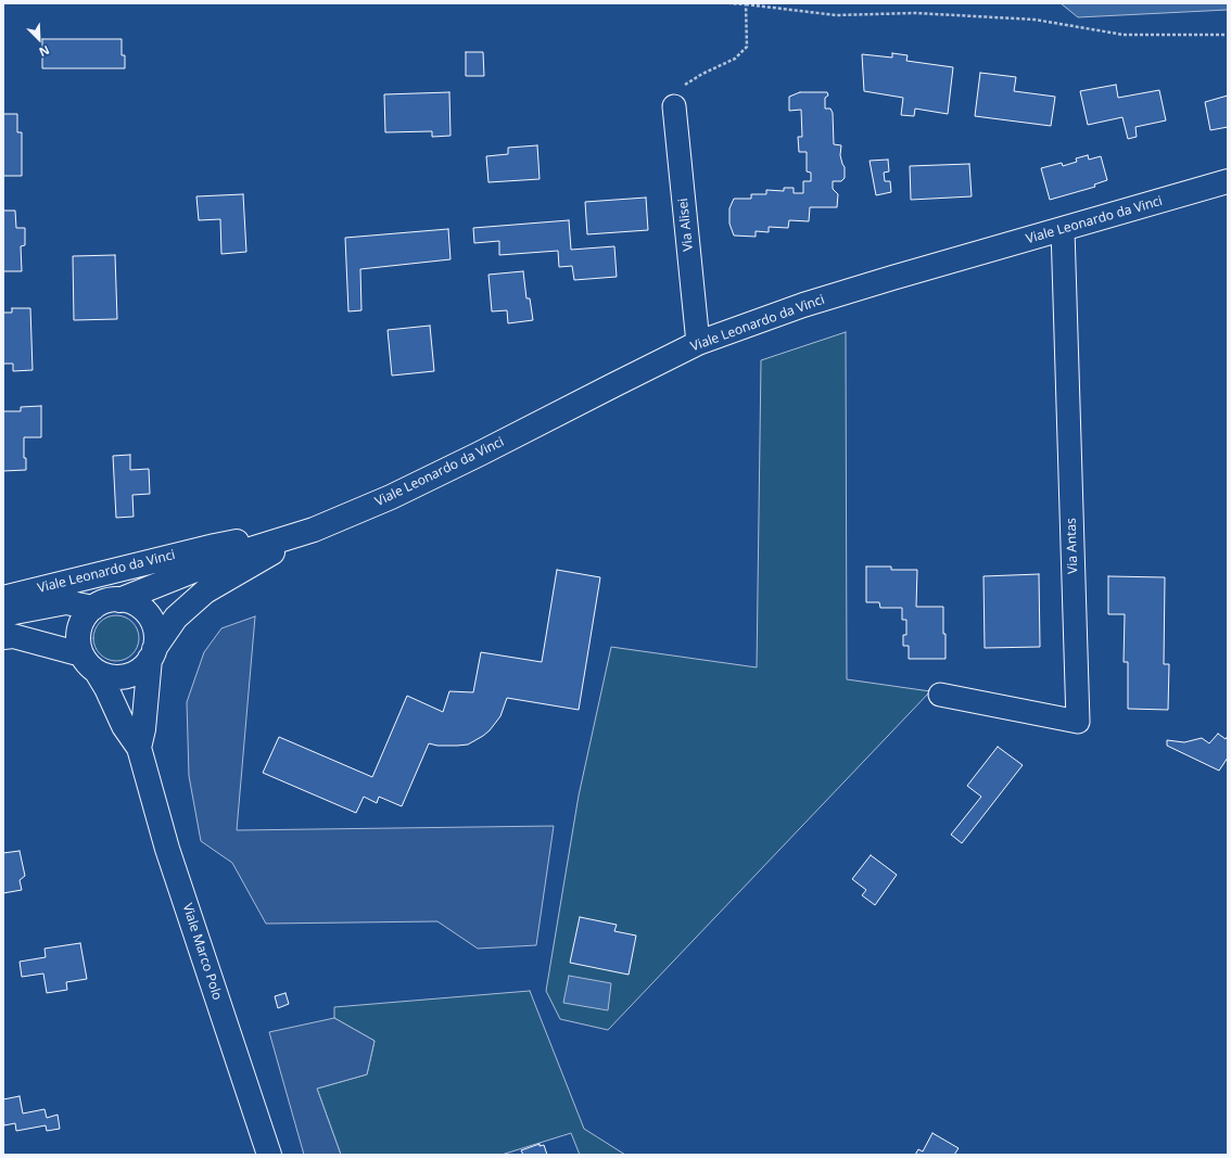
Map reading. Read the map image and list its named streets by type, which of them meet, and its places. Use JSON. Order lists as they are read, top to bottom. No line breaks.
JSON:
{"streets":{"main road":["Viale Leonardo da Vinci","Viale Marco Polo"],"street":["Via Alisei","Via Antas"]},"crossings":[["Viale Leonardo da Vinci","Via Alisei"],["Viale Leonardo da Vinci","Via Antas"],["Viale Leonardo da Vinci","Viale Marco Polo"]],"north":"bottom right"}
